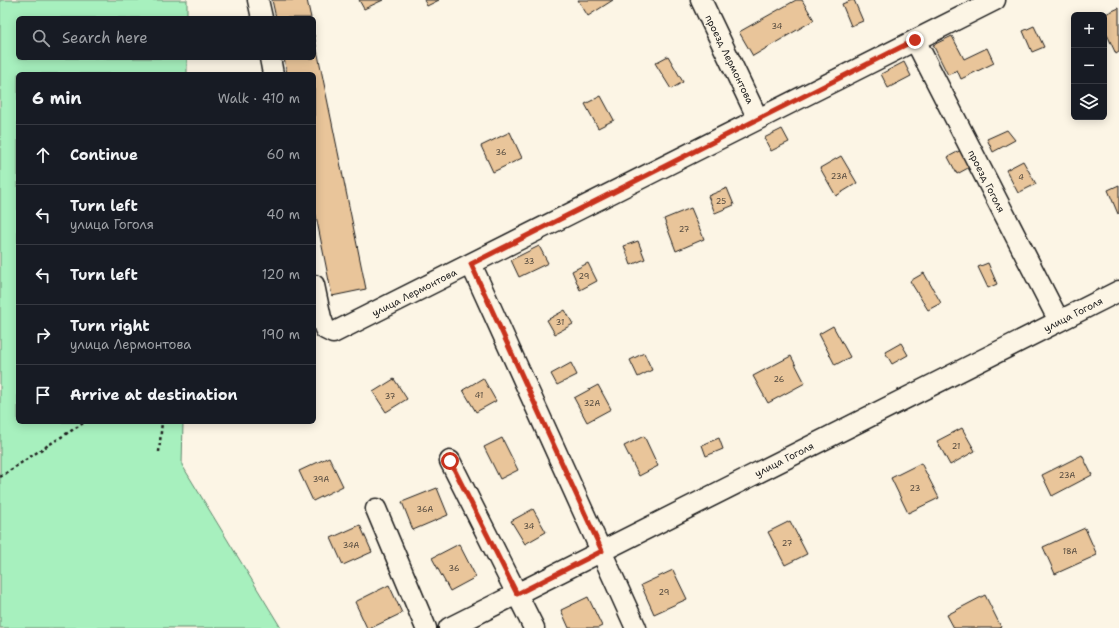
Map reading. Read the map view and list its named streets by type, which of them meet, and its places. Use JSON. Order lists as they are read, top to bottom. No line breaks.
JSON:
{"streets":{"street":["проезд Лермонтова","проезд Гоголя","улица Лермонтова","улица Гоголя"]},"crossings":[["проезд Лермонтова","улица Лермонтова"],["проезд Гоголя","улица Лермонтова"],["проезд Гоголя","улица Гоголя"]],"house_numbers":["34","36","23А","4","25","27","33","29","31","26","41","37","32А","21","23А","39А","23","36А","34","27","34А","18А","36","29"],"page":{"map_buttons":["+","−"],"search":"Search here","heading":["6 min","Walk · 410 m"],"list":[["Continue","60 m"],["Turn left","улица Гоголя","40 m"],["Turn left","120 m"],["Turn right","улица Лермонтова","190 m"],"Arrive at destination"]}}
